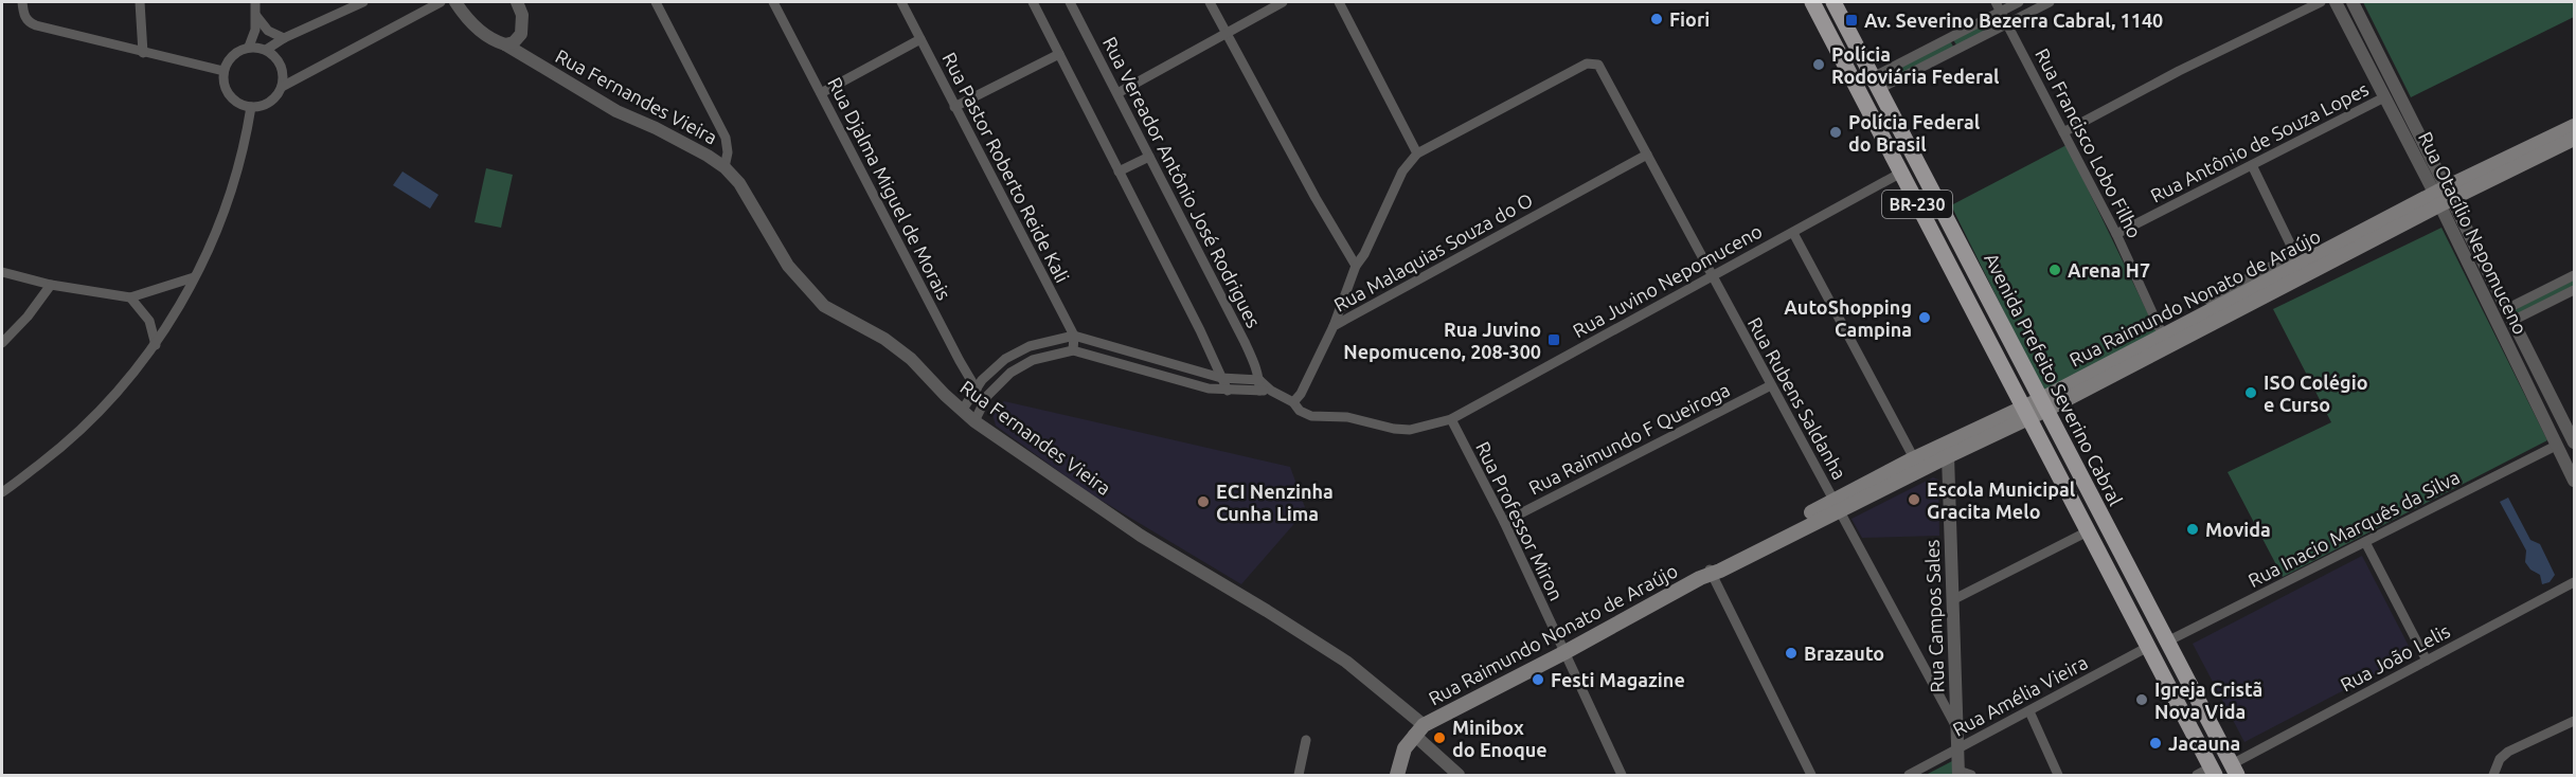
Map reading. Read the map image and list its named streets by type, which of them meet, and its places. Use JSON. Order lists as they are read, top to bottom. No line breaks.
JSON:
{"streets":{"main road":["BR-230","Rua Raimundo Nonato de Araújo","Avenida Prefeito Severino Cabral"],"street":["Rua Fernandes Vieira","Rua Antônio de Souza Lopes","Rua Francisco Lobo Filho","Rua Pastor Roberto Reide Kali","Rua Vereador Antônio José Rodrigues","Rua Djalma Miguel de Morais","Rua Otacílio Nepomuceno","Rua Malaquias Souza do O","Rua Juvino Nepomuceno","Rua Rubens Saldanha","Rua Raimundo F Queiroga","Rua Professor Miron","Rua Inacio Marquês da Silva","Rua Campos Sales","Rua João Lelis","Rua Amélia Vieira"]},"crossings":[["Rua Fernandes Vieira","Rua Raimundo Nonato de Araújo"],["Rua Antônio de Souza Lopes","Rua Francisco Lobo Filho"],["Rua Antônio de Souza Lopes","Rua Otacílio Nepomuceno"],["Rua Francisco Lobo Filho","Rua Raimundo Nonato de Araújo"],["Rua Otacílio Nepomuceno","Rua Raimundo Nonato de Araújo"],["Rua Otacílio Nepomuceno","Rua Inacio Marquês da Silva"],["Rua Malaquias Souza do O","Rua Juvino Nepomuceno"],["Rua Malaquias Souza do O","Rua Rubens Saldanha"],["Rua Juvino Nepomuceno","Avenida Prefeito Severino Cabral"],["Rua Juvino Nepomuceno","Rua Rubens Saldanha"],["Rua Juvino Nepomuceno","Rua Professor Miron"],["Rua Raimundo Nonato de Araújo","Avenida Prefeito Severino Cabral"],["Rua Raimundo Nonato de Araújo","Rua Rubens Saldanha"],["Rua Raimundo Nonato de Araújo","Rua Professor Miron"],["Rua Raimundo Nonato de Araújo","Rua Campos Sales"],["Avenida Prefeito Severino Cabral","Rua Inacio Marquês da Silva"],["Avenida Prefeito Severino Cabral","Rua João Lelis"],["Avenida Prefeito Severino Cabral","Rua Amélia Vieira"],["Rua Rubens Saldanha","Rua Raimundo F Queiroga"],["Rua Rubens Saldanha","Rua Campos Sales"],["Rua Raimundo F Queiroga","Rua Professor Miron"],["Rua Campos Sales","Rua Amélia Vieira"]],"places":{"other":["Fiori","Polícia Rodoviária Federal","Polícia Federal do Brasil","Arena H7","AutoShopping Campina","ISO Colégio e Curso","Escola Municipal Gracita Melo","ECI Nenzinha Cunha Lima","Movida","Brazauto","Festi Magazine","Igreja Cristã Nova Vida","Minibox do Enoque","Jacauna"],"transit":["Av. Severino Bezerra Cabral, 1140","Rua Juvino Nepomuceno, 208-300"]}}
